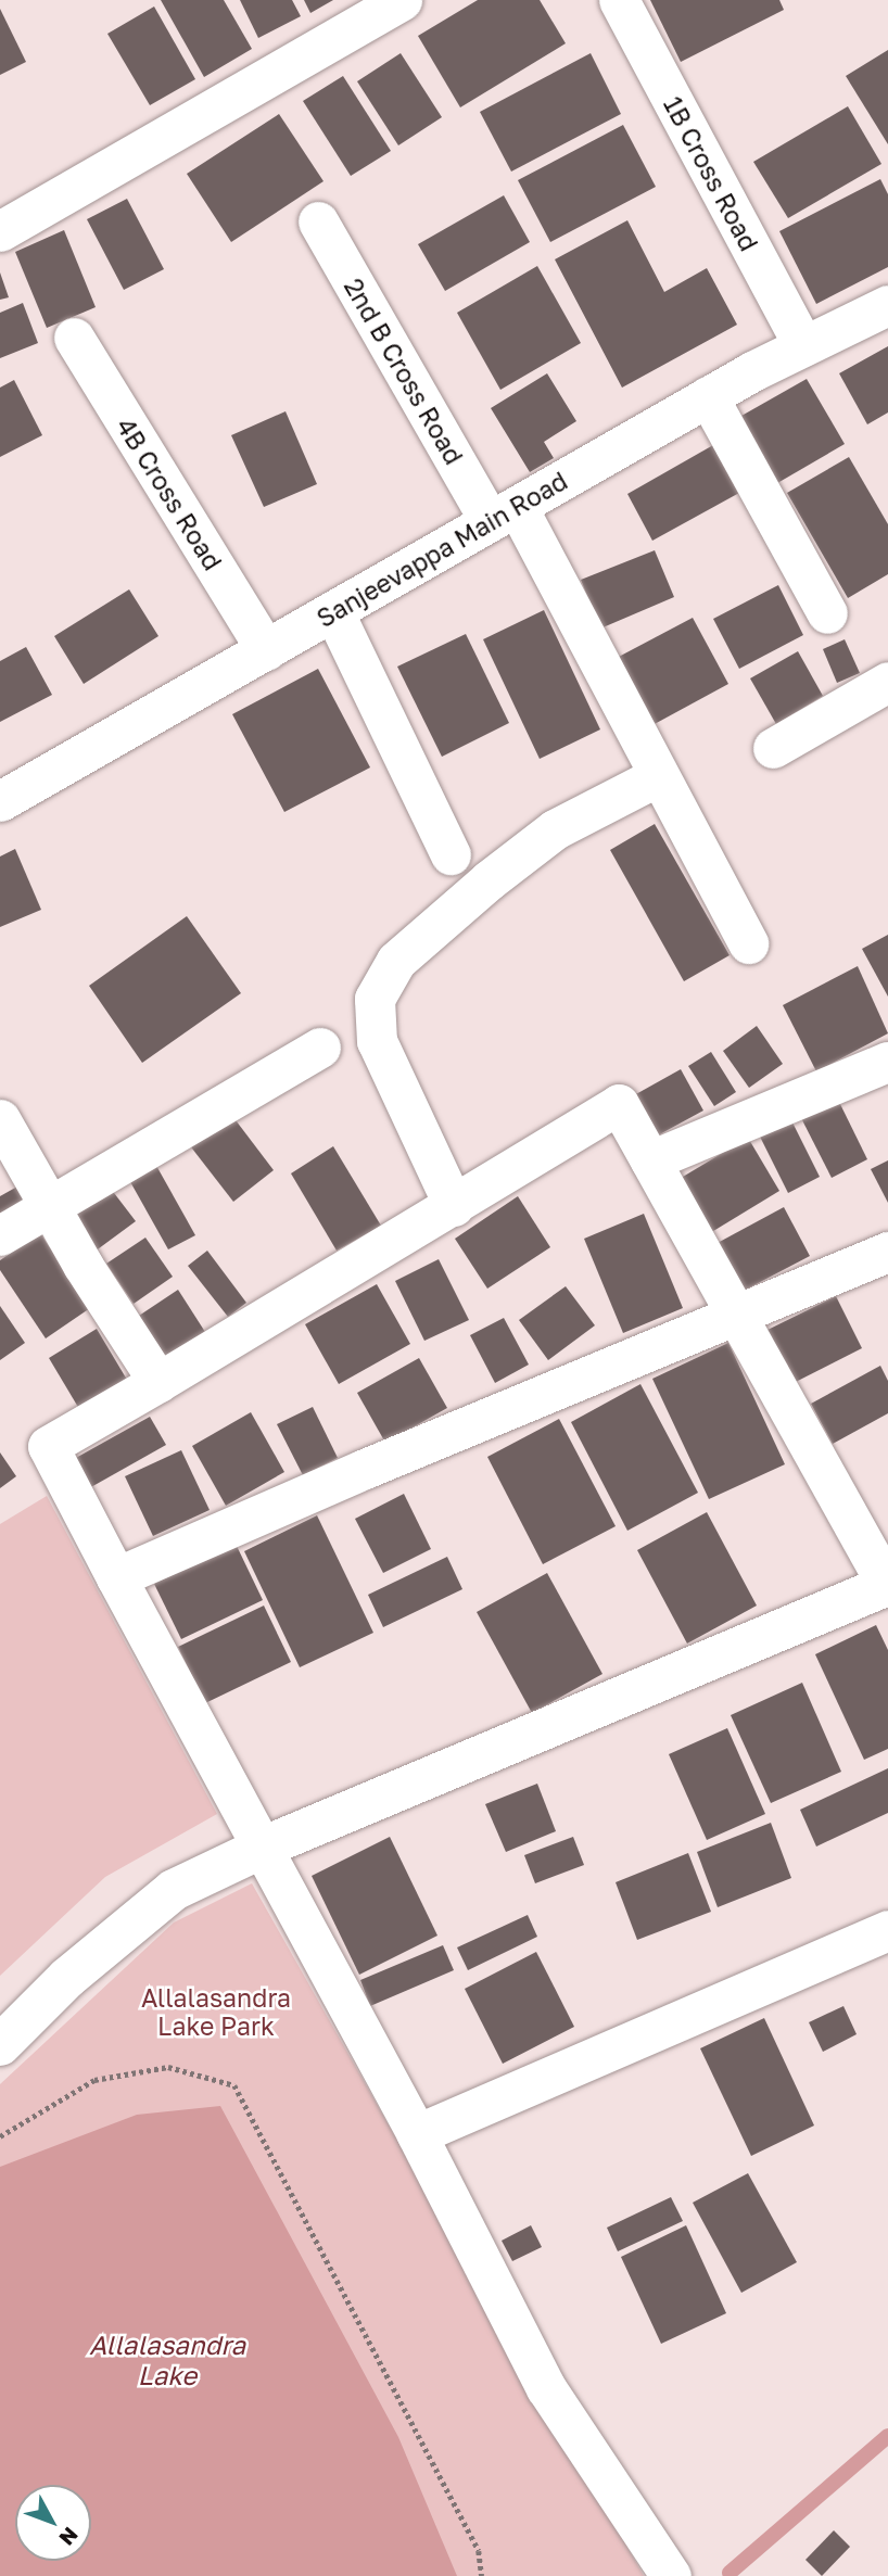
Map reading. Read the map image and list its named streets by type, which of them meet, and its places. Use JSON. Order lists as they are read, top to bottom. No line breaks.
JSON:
{"streets":{"street":["1B Cross Road","2nd B Cross Road","4B Cross Road","Sanjeevappa Main Road"]},"crossings":[["1B Cross Road","Sanjeevappa Main Road"],["2nd B Cross Road","Sanjeevappa Main Road"],["4B Cross Road","Sanjeevappa Main Road"]],"water":["Allalasandra Lake"],"parks":["Allalasandra Lake Park"],"north":"bottom right"}
